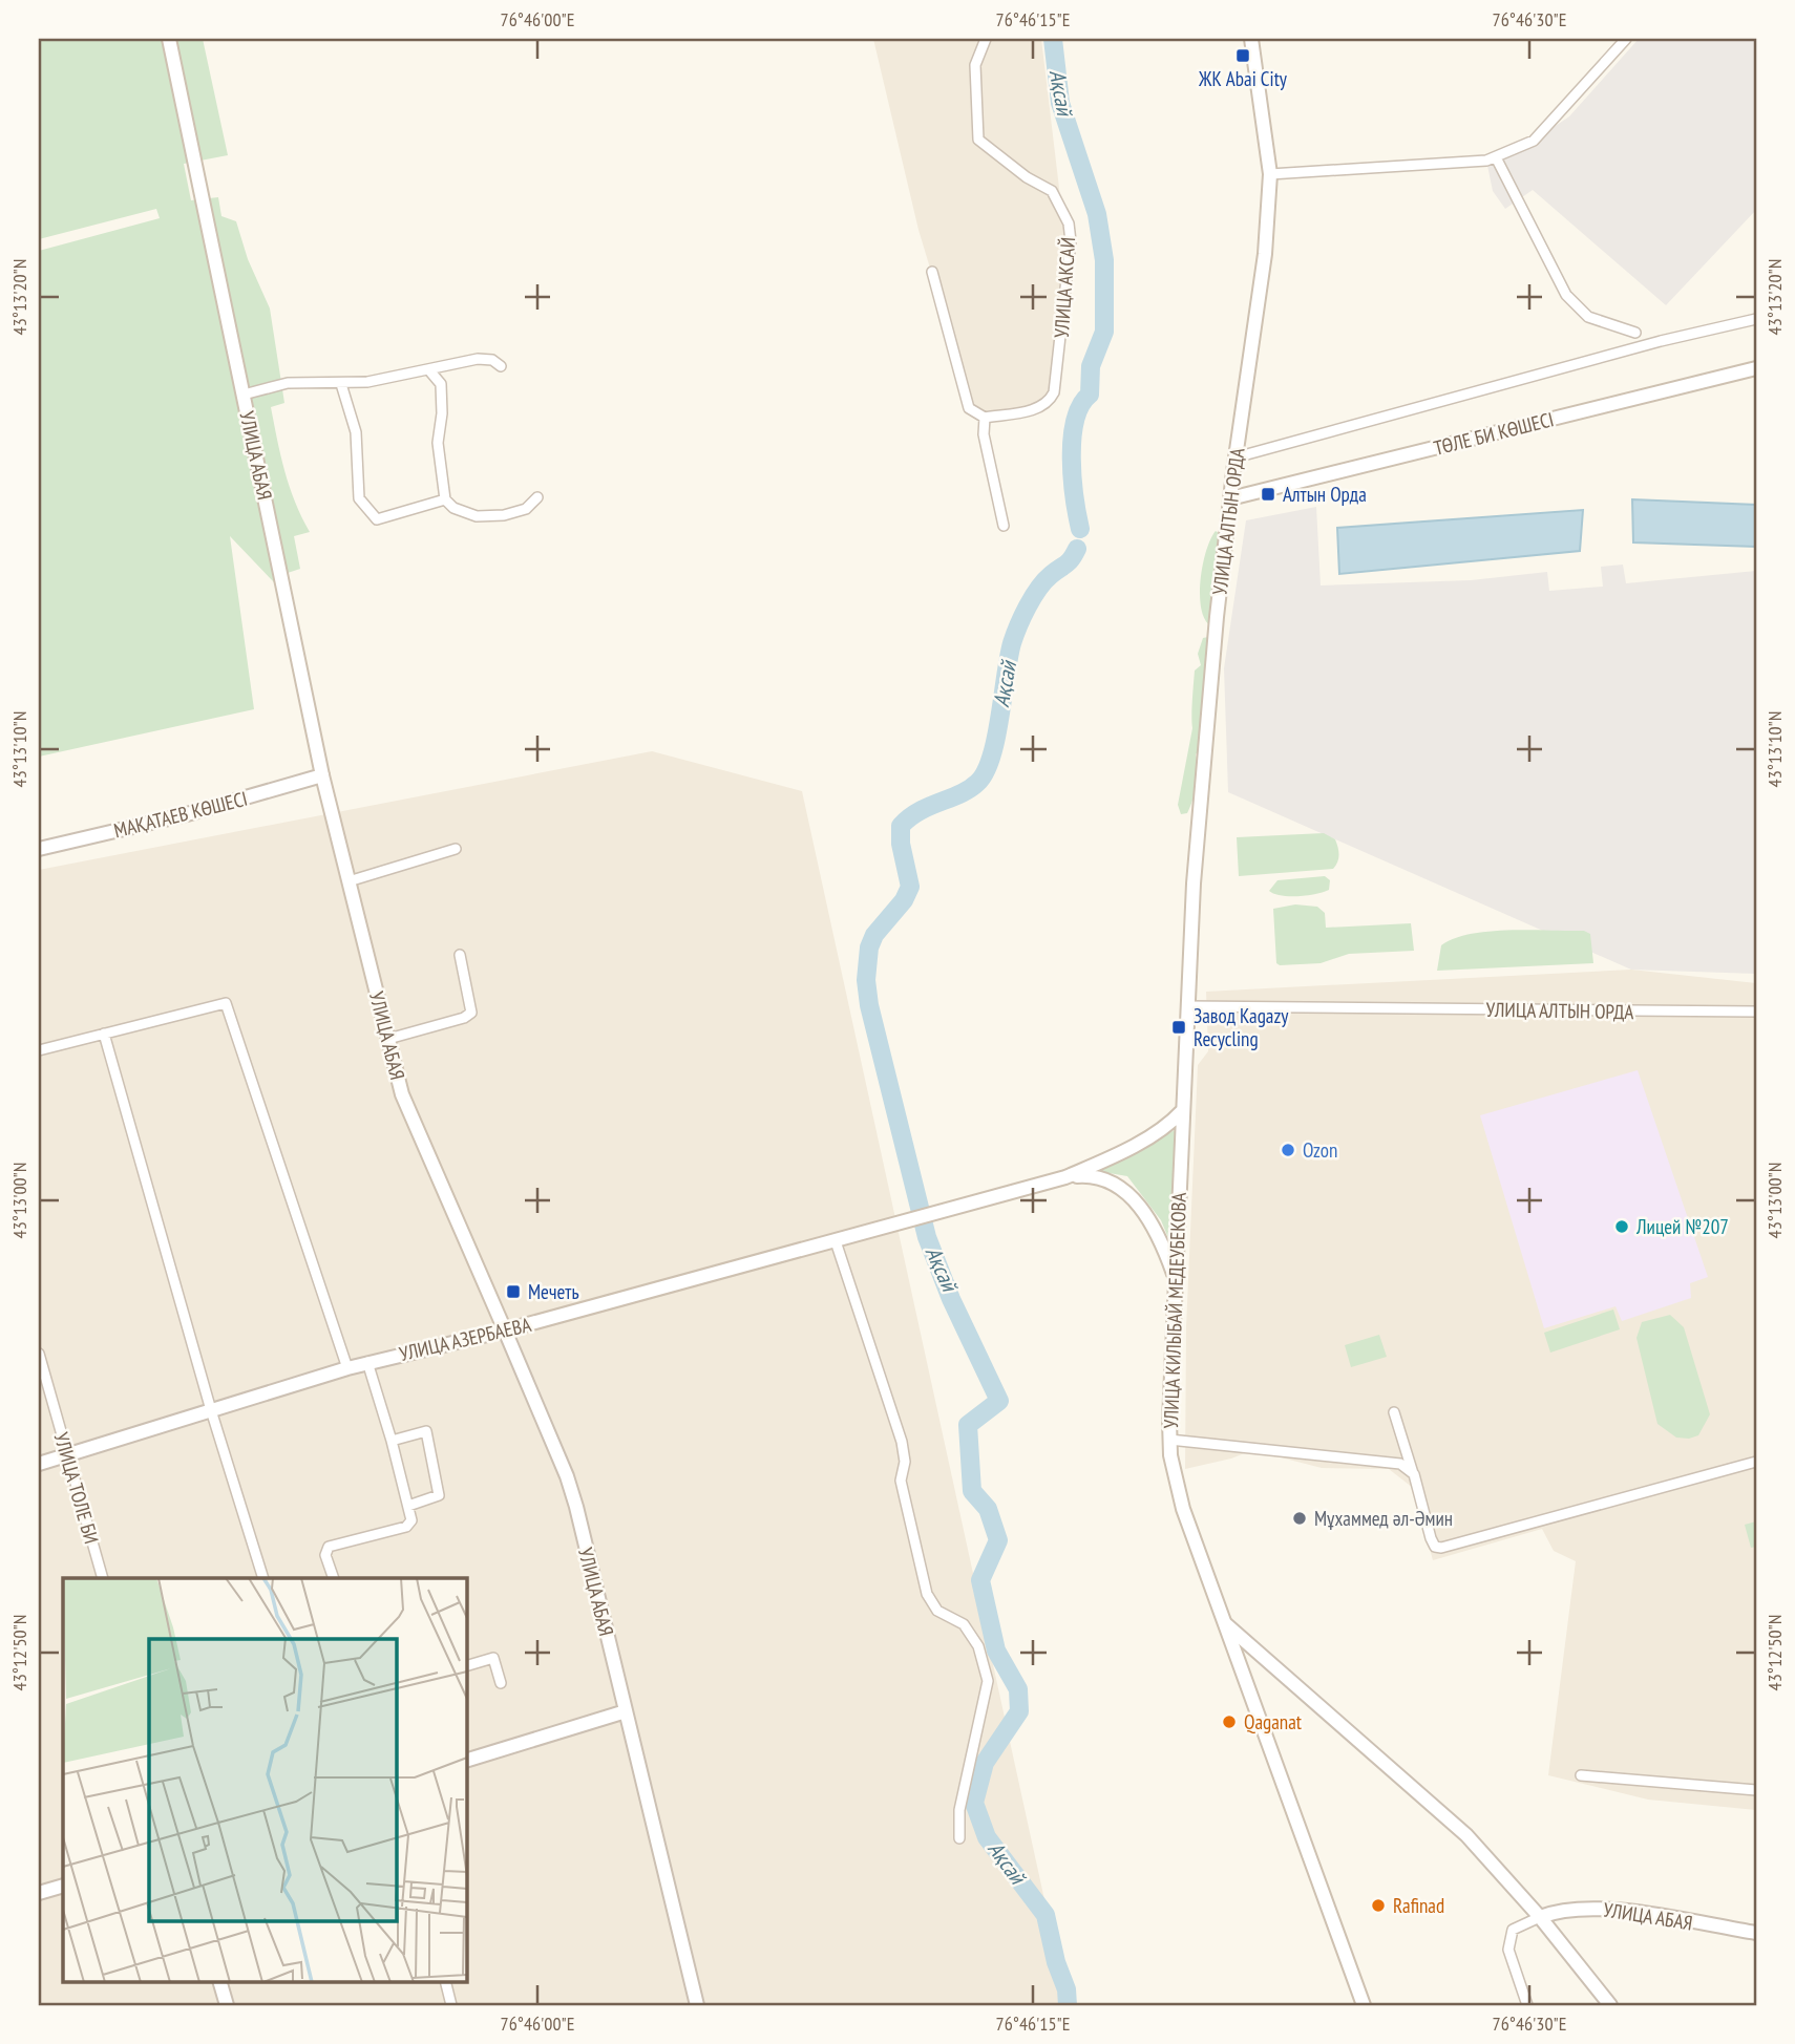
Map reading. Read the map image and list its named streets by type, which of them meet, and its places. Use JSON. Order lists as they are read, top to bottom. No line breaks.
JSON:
{"streets":{"main road":["ТӨЛЕ БИ КӨШЕСІ","УЛИЦА АБАЯ","УЛИЦА АЛТЫН ОРДА","МАҚАТАЕВ КӨШЕСІ","УЛИЦА КИЛЫБАЙ МЕДЕУБЕКОВА","УЛИЦА АЗЕРБАЕВА"],"street":["УЛИЦА АКСАЙ","УЛИЦА ТОЛЕ БИ"]},"crossings":[["ТӨЛЕ БИ КӨШЕСІ","УЛИЦА АЛТЫН ОРДА"],["УЛИЦА АБАЯ","МАҚАТАЕВ КӨШЕСІ"],["УЛИЦА АБАЯ","УЛИЦА АЗЕРБАЕВА"],["УЛИЦА АЛТЫН ОРДА","УЛИЦА КИЛЫБАЙ МЕДЕУБЕКОВА"],["УЛИЦА АЛТЫН ОРДА","УЛИЦА АЗЕРБАЕВА"],["УЛИЦА КИЛЫБАЙ МЕДЕУБЕКОВА","УЛИЦА АЗЕРБАЕВА"],["УЛИЦА АЗЕРБАЕВА","УЛИЦА ТОЛЕ БИ"]],"water":["Ақсай"],"places":{"transit":["ЖК Abai City","Алтын Орда","Завод Kagazy Recycling","Мечеть"],"other":["Ozon","Лицей №207","Мұхаммед әл-Әмин","Qaganat","Rafinad"]},"coordinates":["76°46'00\"E","76°46'15\"E","76°46'30\"E","43°13'20\"N","43°13'10\"N","43°13'00\"N","43°12'50\"N"]}
